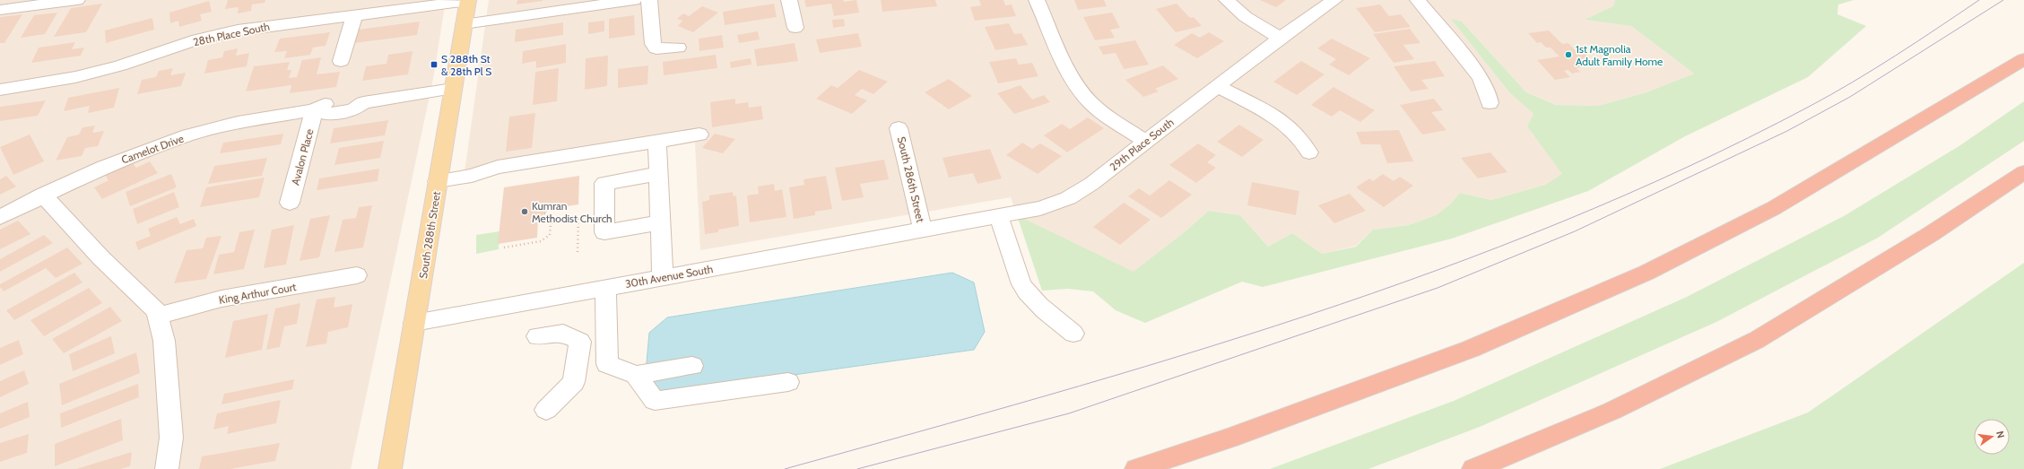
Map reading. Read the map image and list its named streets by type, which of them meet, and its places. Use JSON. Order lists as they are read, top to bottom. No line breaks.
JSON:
{"streets":{"main road":["South 288th Street"],"street":["28th Place South","29th Place South","Camelot Drive","Avalon Place","South 286th Street","30th Avenue South","King Arthur Court"]},"crossings":[["28th Place South","South 288th Street"],["29th Place South","South 286th Street"],["29th Place South","30th Avenue South"],["Camelot Drive","Avalon Place"],["Camelot Drive","South 288th Street"],["South 286th Street","30th Avenue South"],["South 288th Street","30th Avenue South"]],"places":{"other":["1st Magnolia Adult Family Home","Kumran Methodist Church"],"transit":["S 288th St & 28th Pl S"]},"north":"right"}
